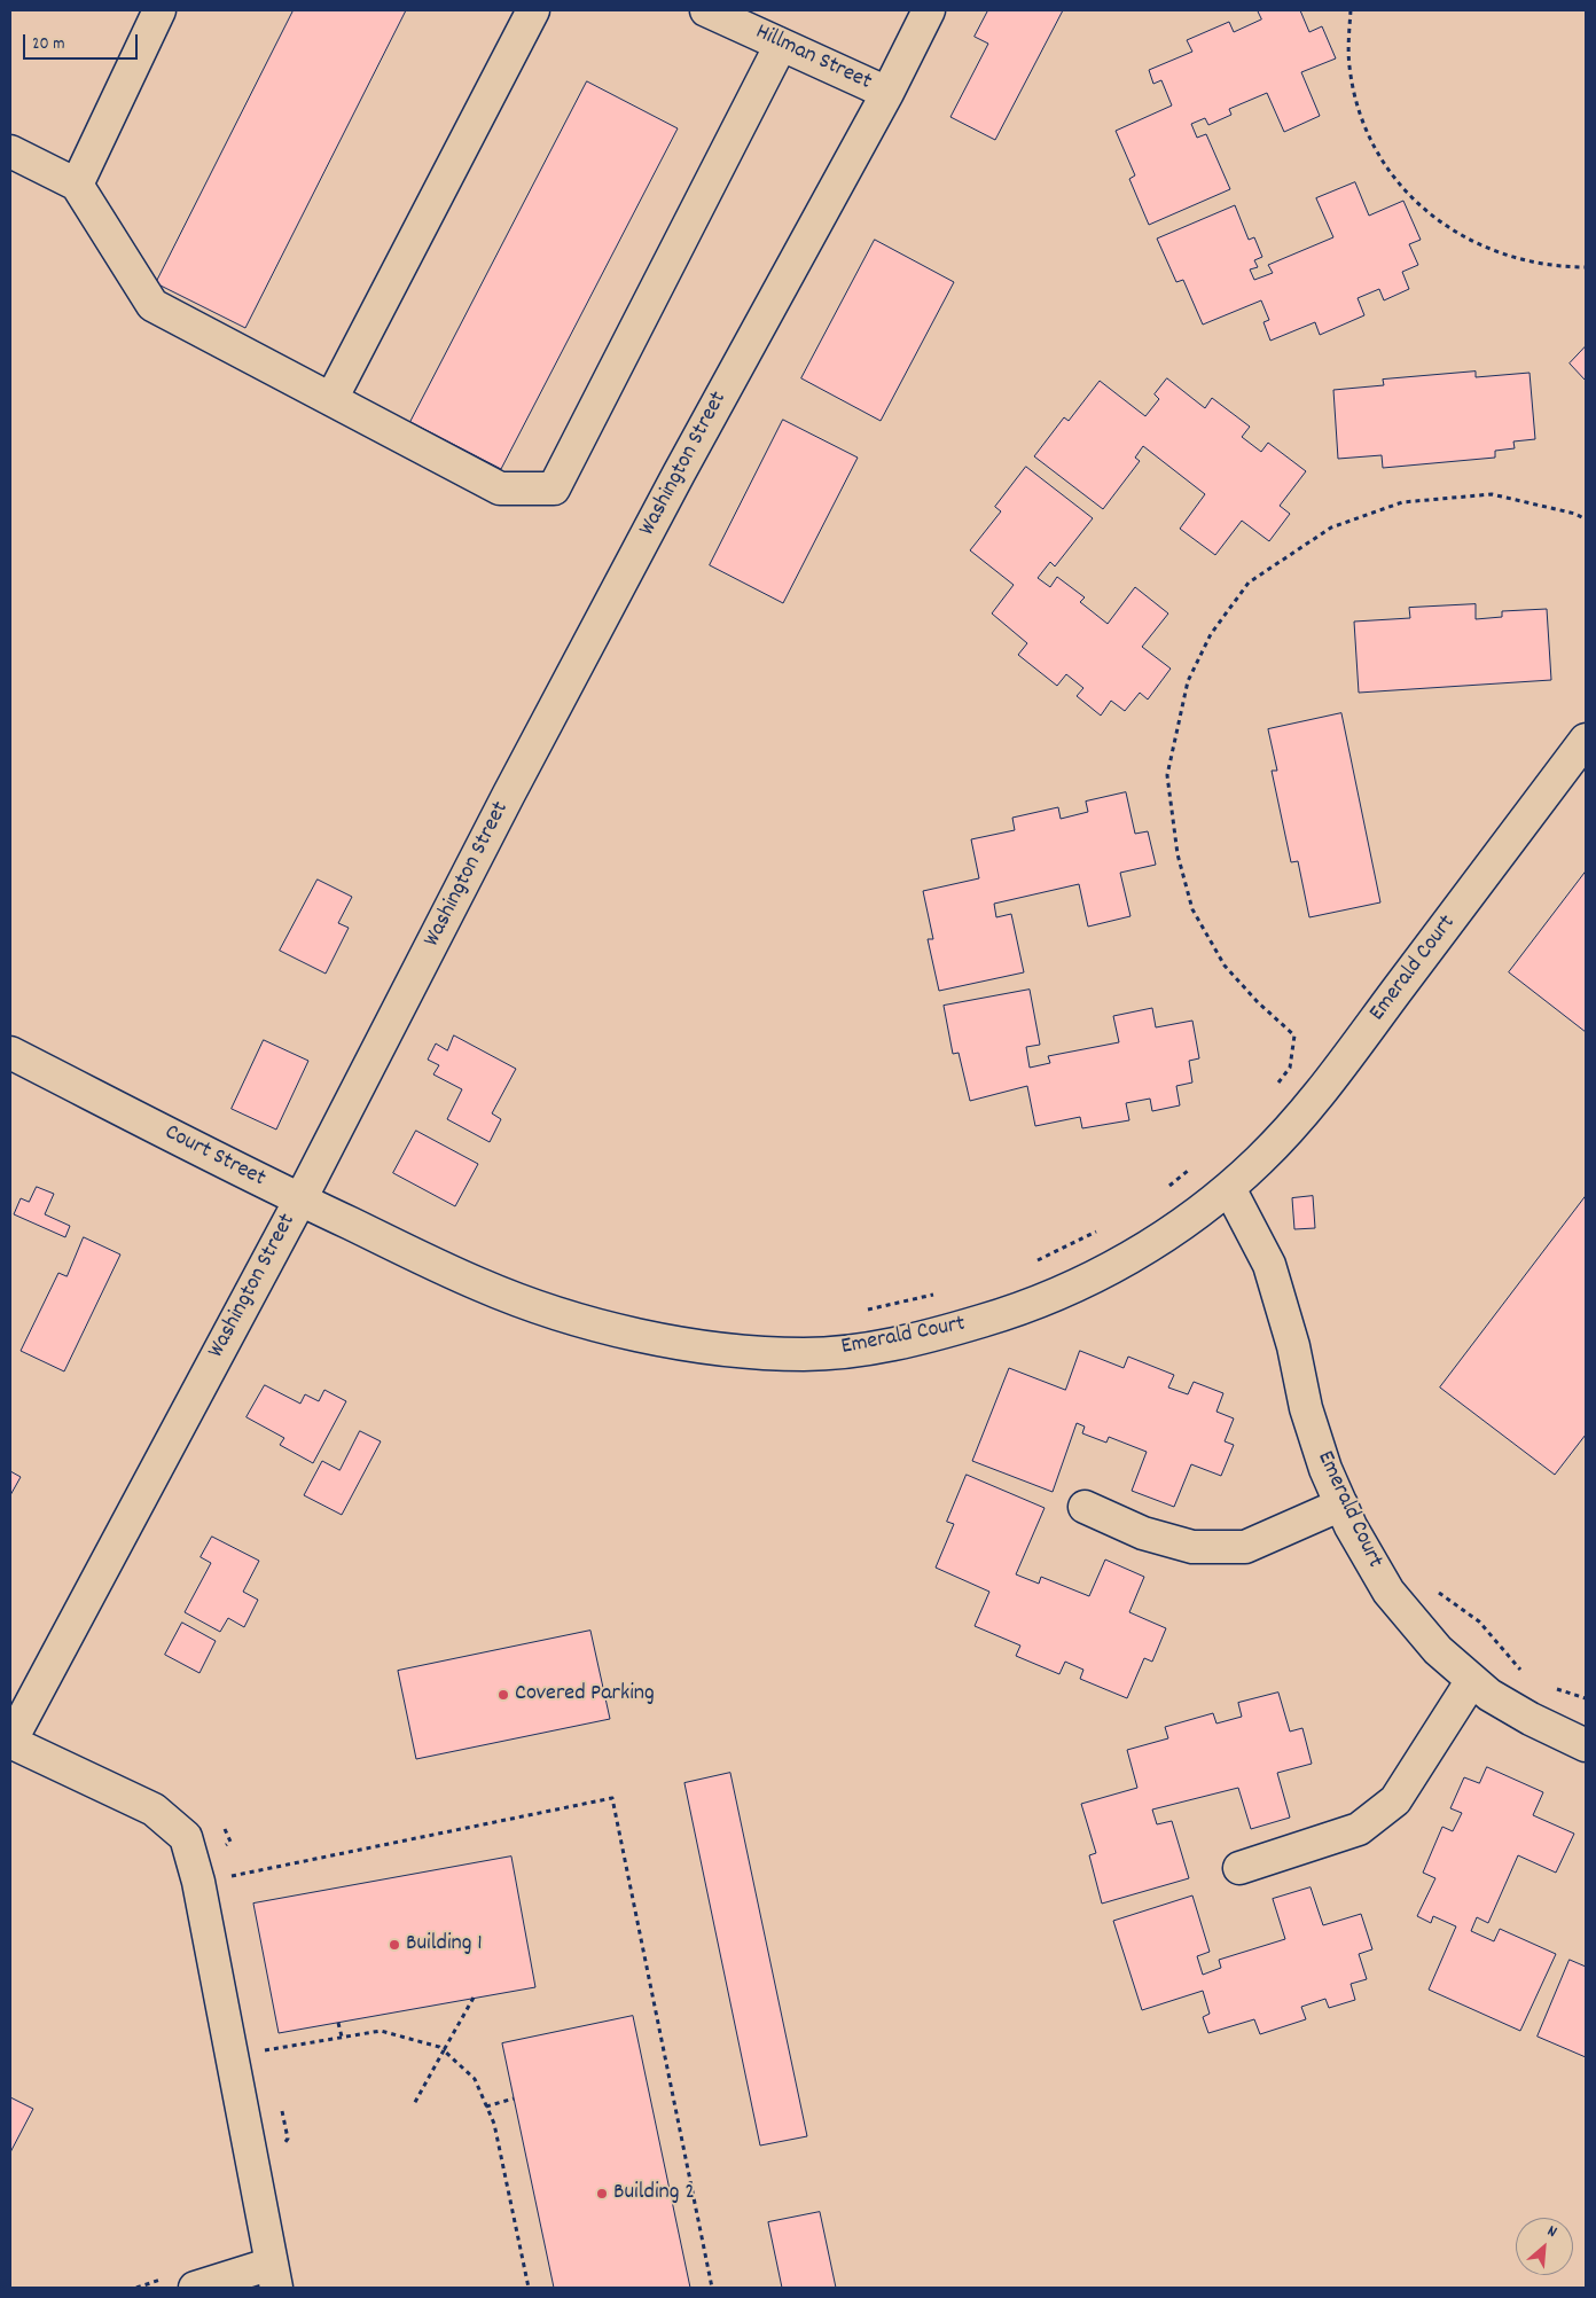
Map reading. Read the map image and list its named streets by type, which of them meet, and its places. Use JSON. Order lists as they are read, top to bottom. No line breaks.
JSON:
{"streets":{"street":["Hillman Street","Washington Street","Emerald Court","Court Street"]},"crossings":[["Hillman Street","Washington Street"],["Washington Street","Court Street"],["Emerald Court","Court Street"]],"places":["Covered Parking","Building 1","Building 2"],"scale_bar":"20 m","north":"top right"}
